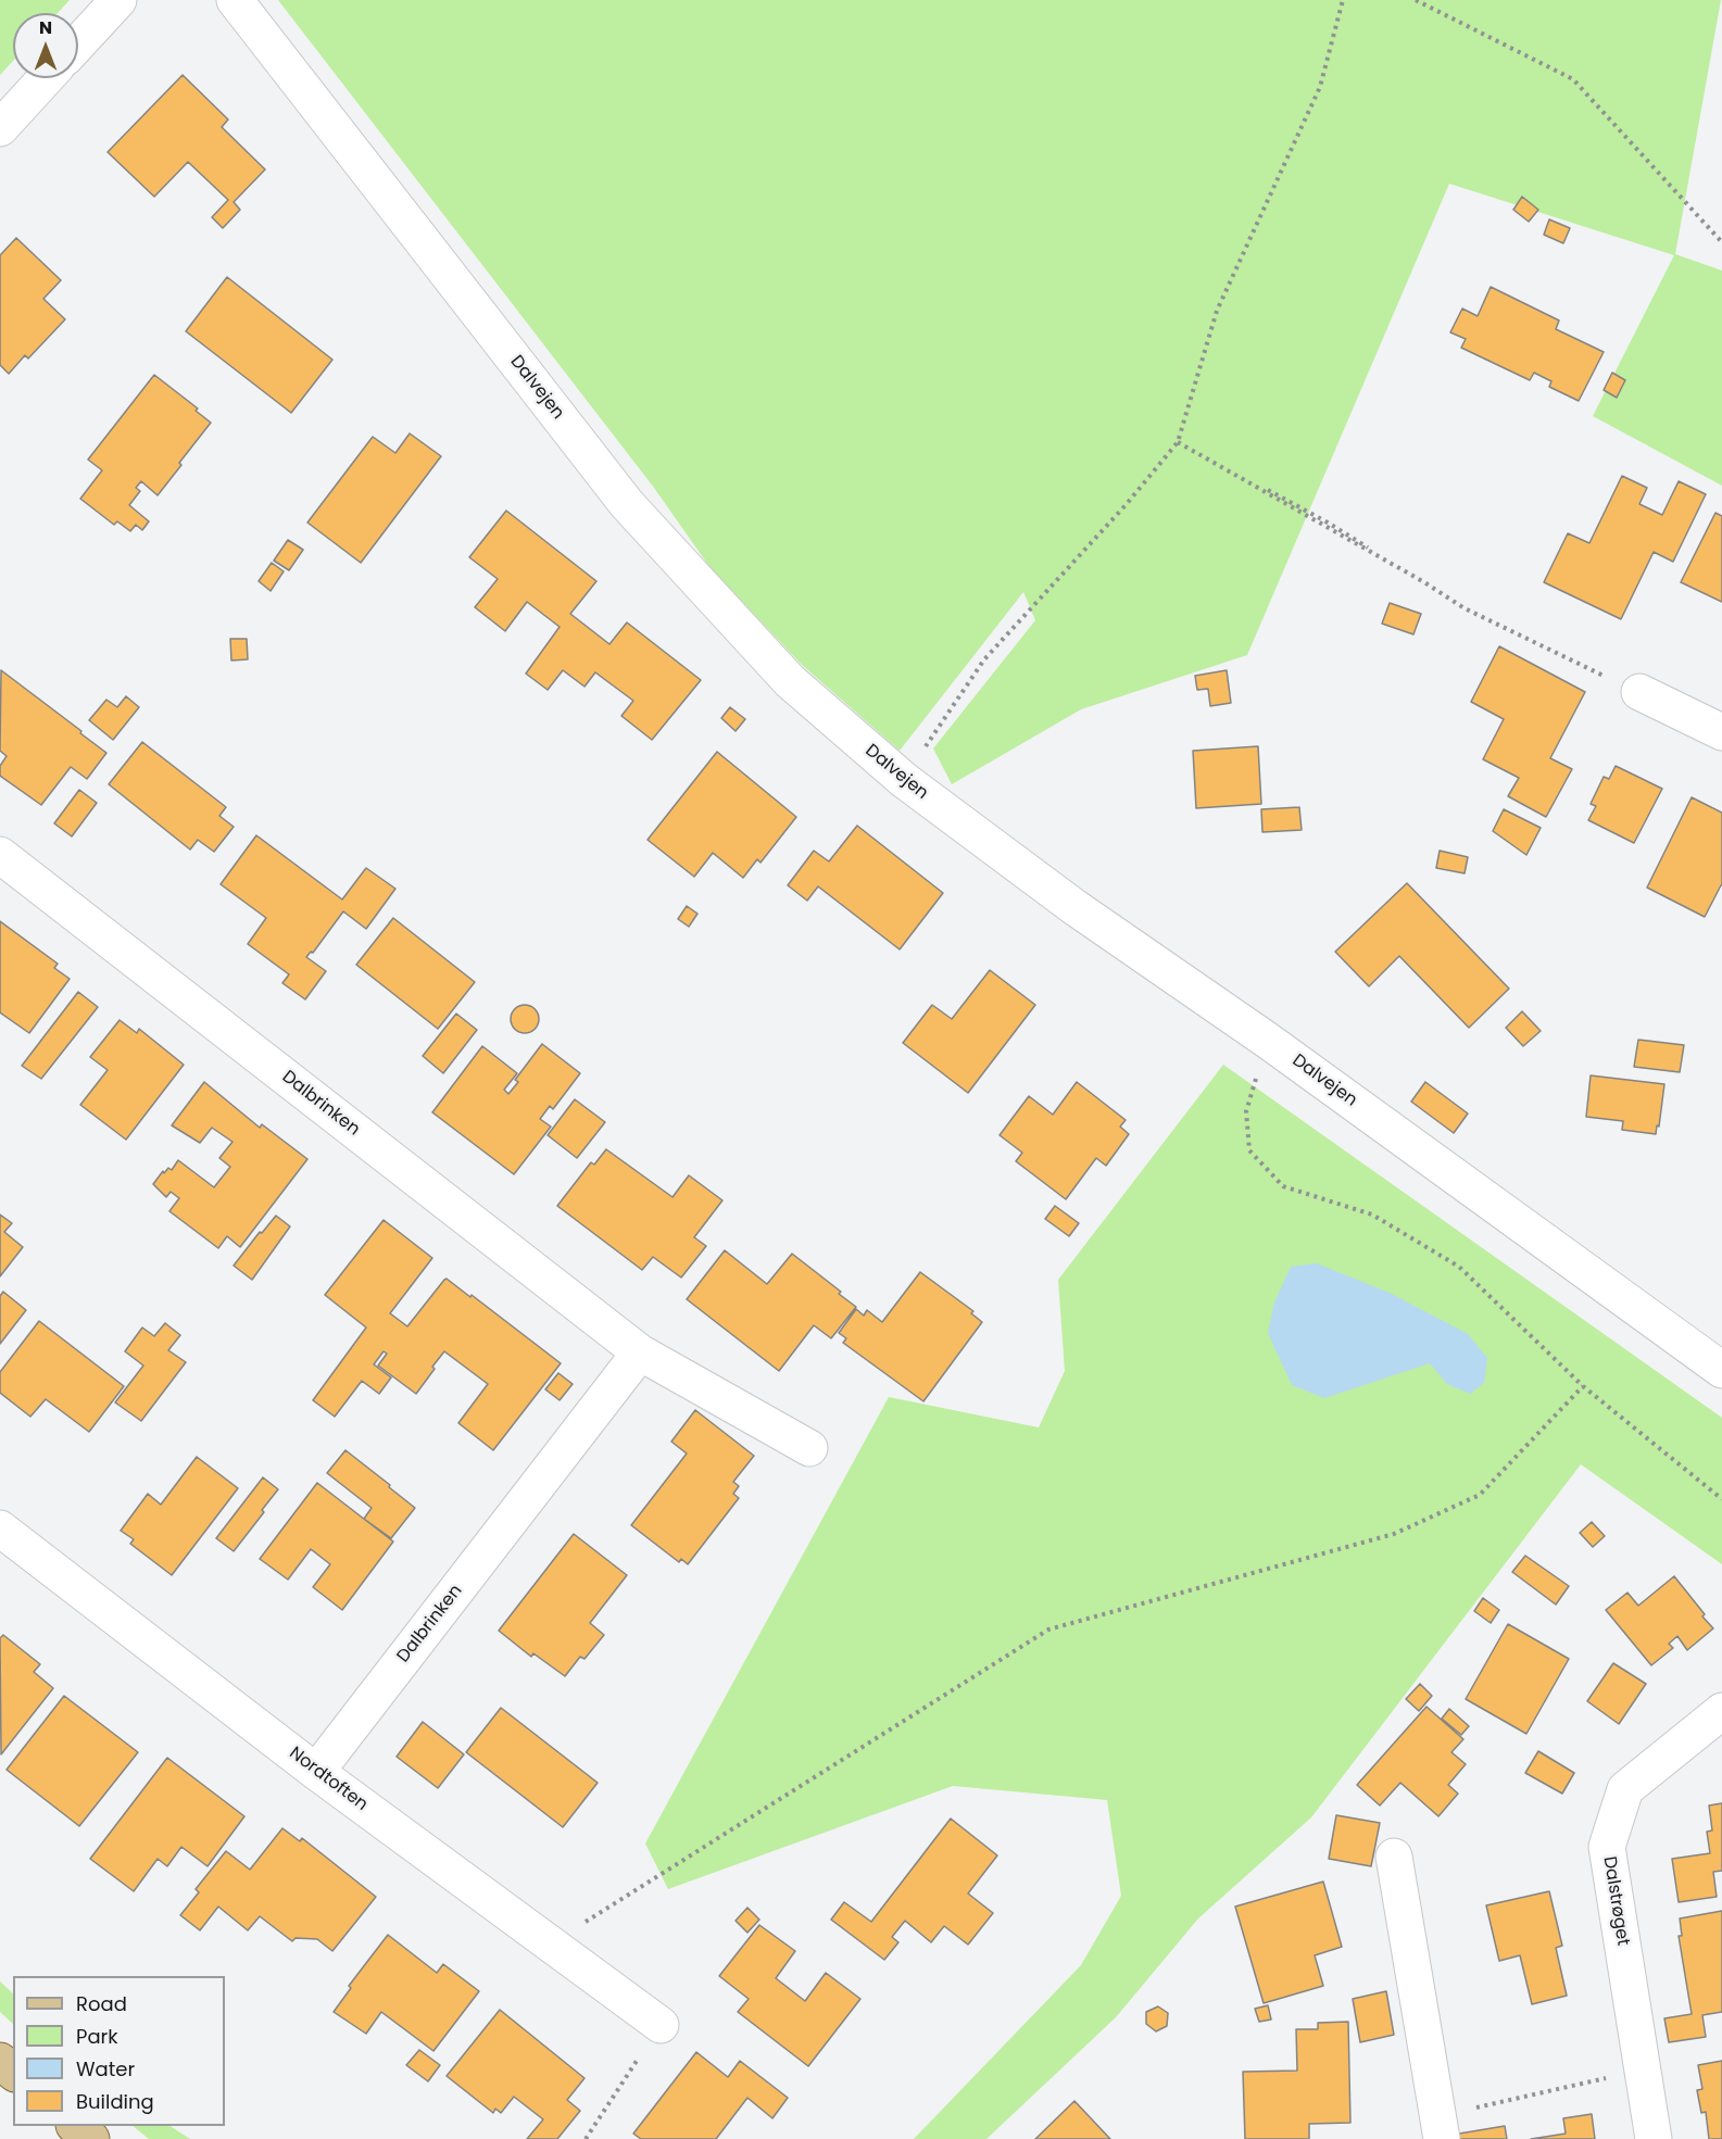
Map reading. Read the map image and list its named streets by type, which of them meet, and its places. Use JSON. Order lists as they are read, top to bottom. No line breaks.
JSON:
{"streets":{"street":["Dalvejen","Dalbrinken","Nordtoften","Dalstrøget"]},"crossings":[["Dalbrinken","Nordtoften"]],"legend":["Road","Park","Water","Building"],"north":"top"}
